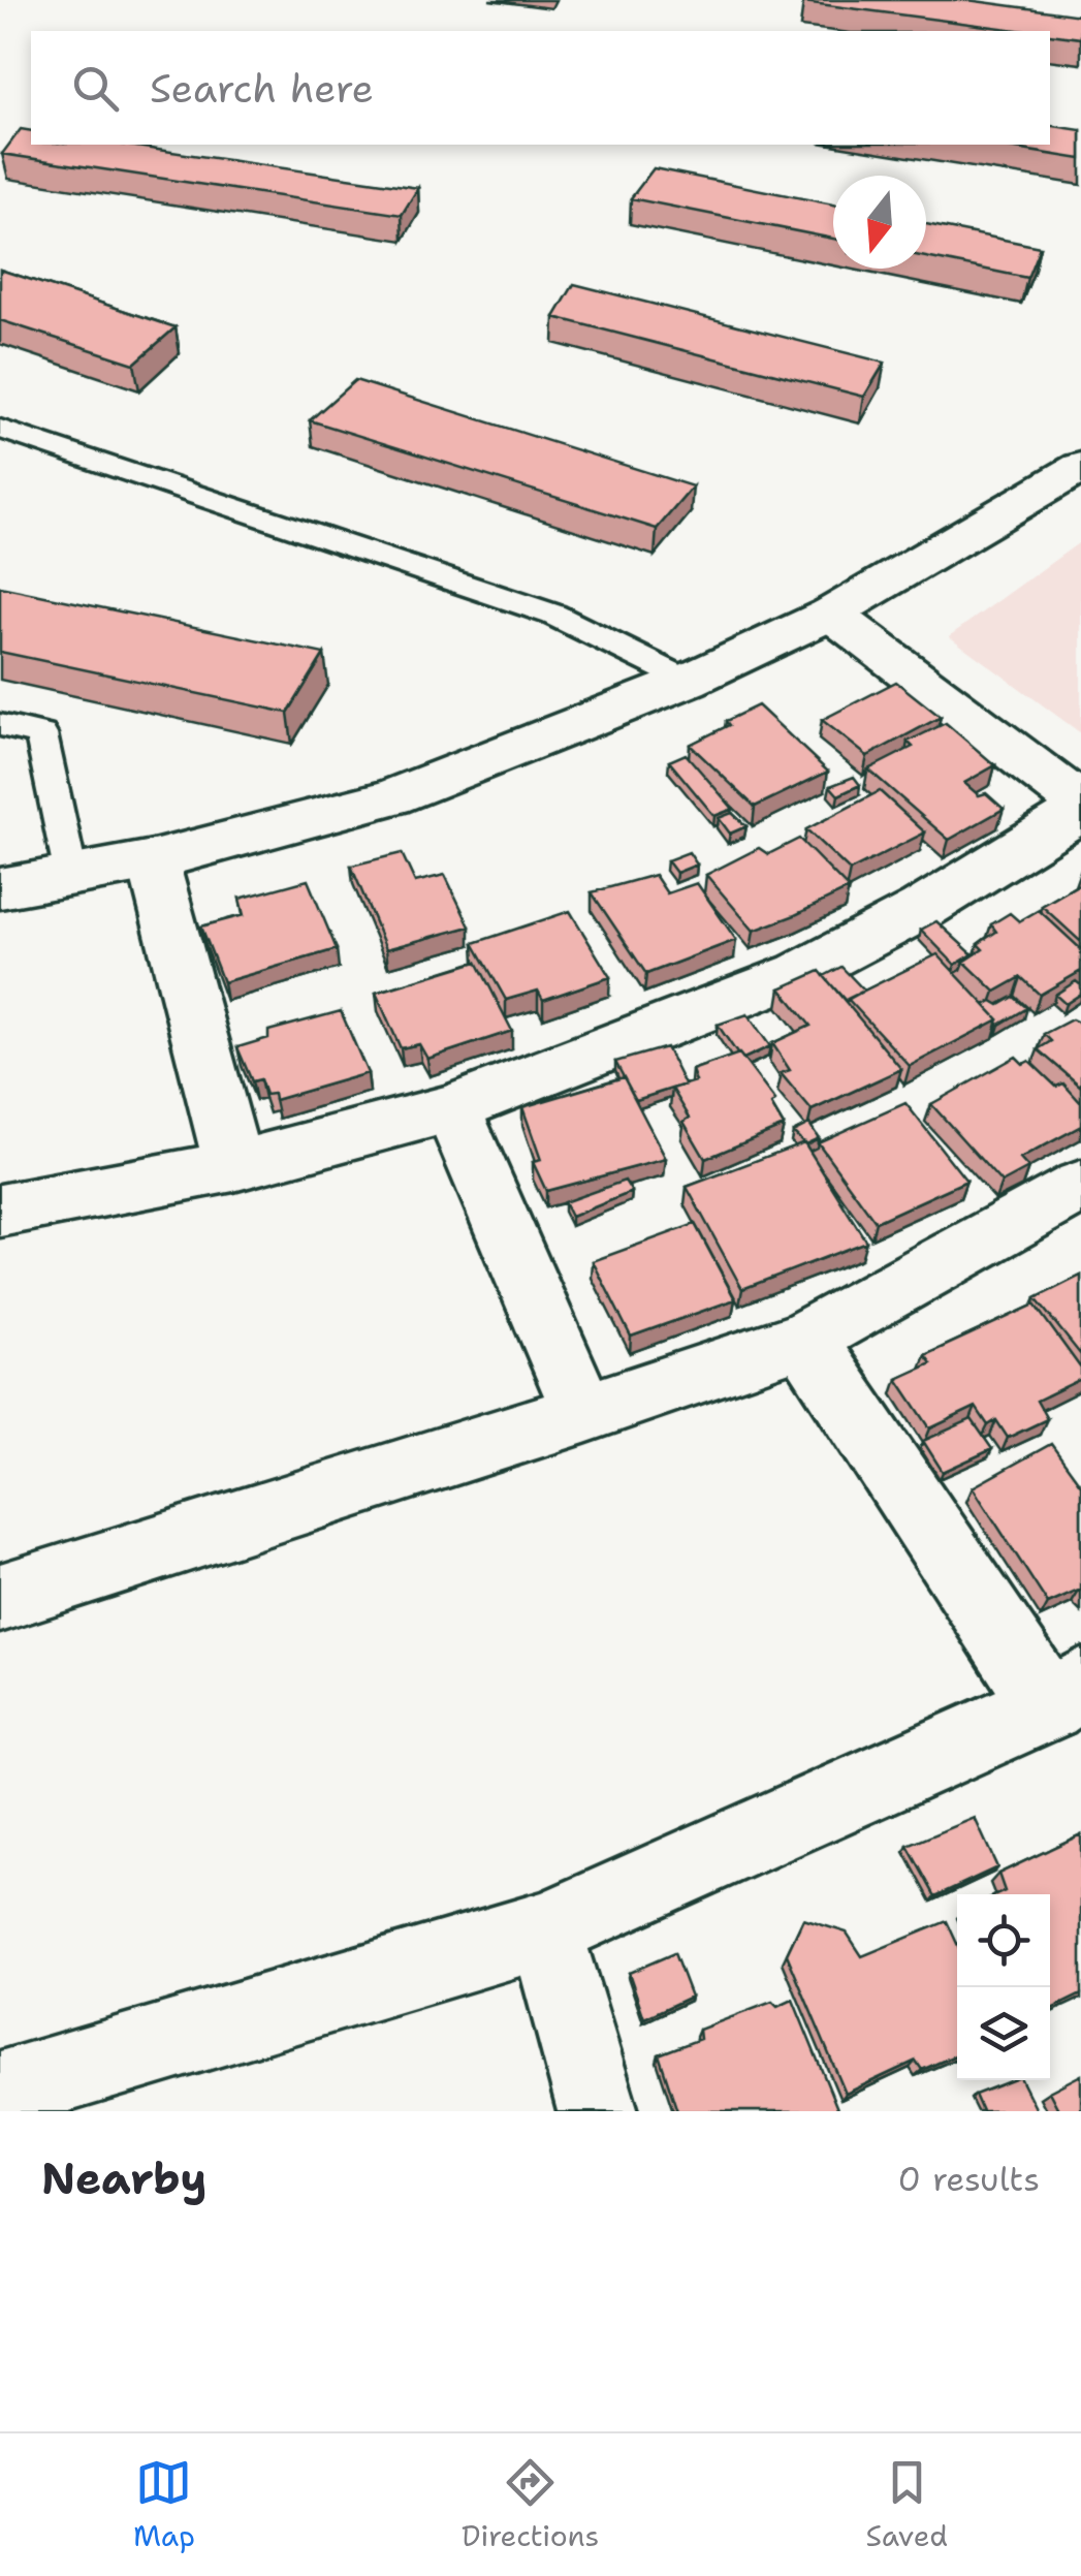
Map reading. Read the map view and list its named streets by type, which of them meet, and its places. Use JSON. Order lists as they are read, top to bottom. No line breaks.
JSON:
{"north":"bottom","page":{"search":"Search here","heading":["Nearby","0 results"],"nav":["Map","Directions","Saved"]}}
